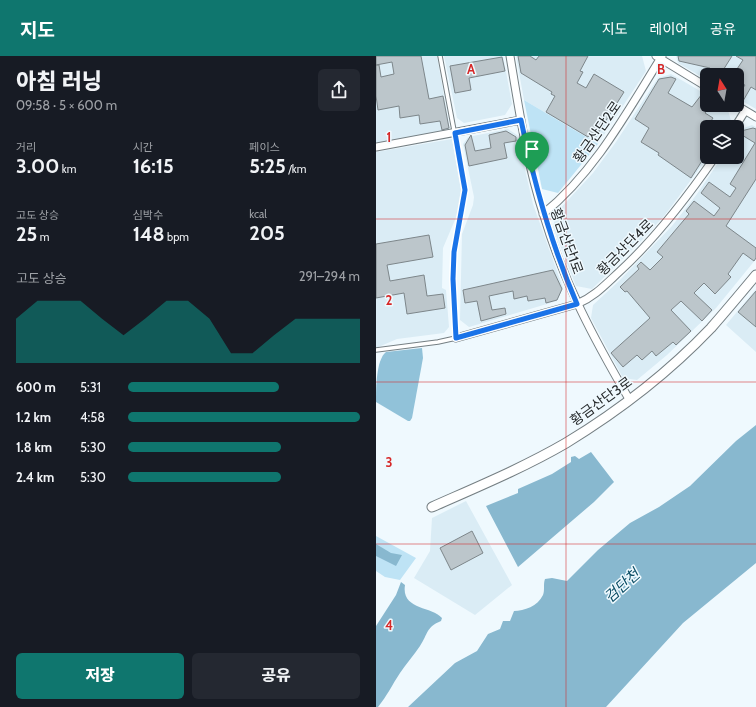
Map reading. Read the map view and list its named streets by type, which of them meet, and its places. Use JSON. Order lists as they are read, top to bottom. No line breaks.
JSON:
{"streets":{"street":["황금산단2로","황금산단1로","황금산단4로","황금산단3로"]},"crossings":[["황금산단2로","황금산단1로"],["황금산단1로","황금산단4로"],["황금산단1로","황금산단3로"]],"water":["검단천"],"north":"top","page":{"header":"지도","nav":["지도","레이어","공유"],"heading":["아침 러닝","09:58 · 5 × 600 m"],"stats":[["거리","3.00 km"],["시간","16:15"],["페이스","5:25 /km"],["고도 상승","25 m"],["심박수","148 bpm"],["kcal","205"]],"chart":["고도 상승","291–294 m"],"list":[{"name":"600 m","note":"5:31"},{"name":"1.2 km","note":"4:58"},{"name":"1.8 km","note":"5:30"},{"name":"2.4 km","note":"5:30"}],"buttons":["저장","공유"]},"grid":{"columns":["A","B"],"rows":["1","2","3","4"]}}
